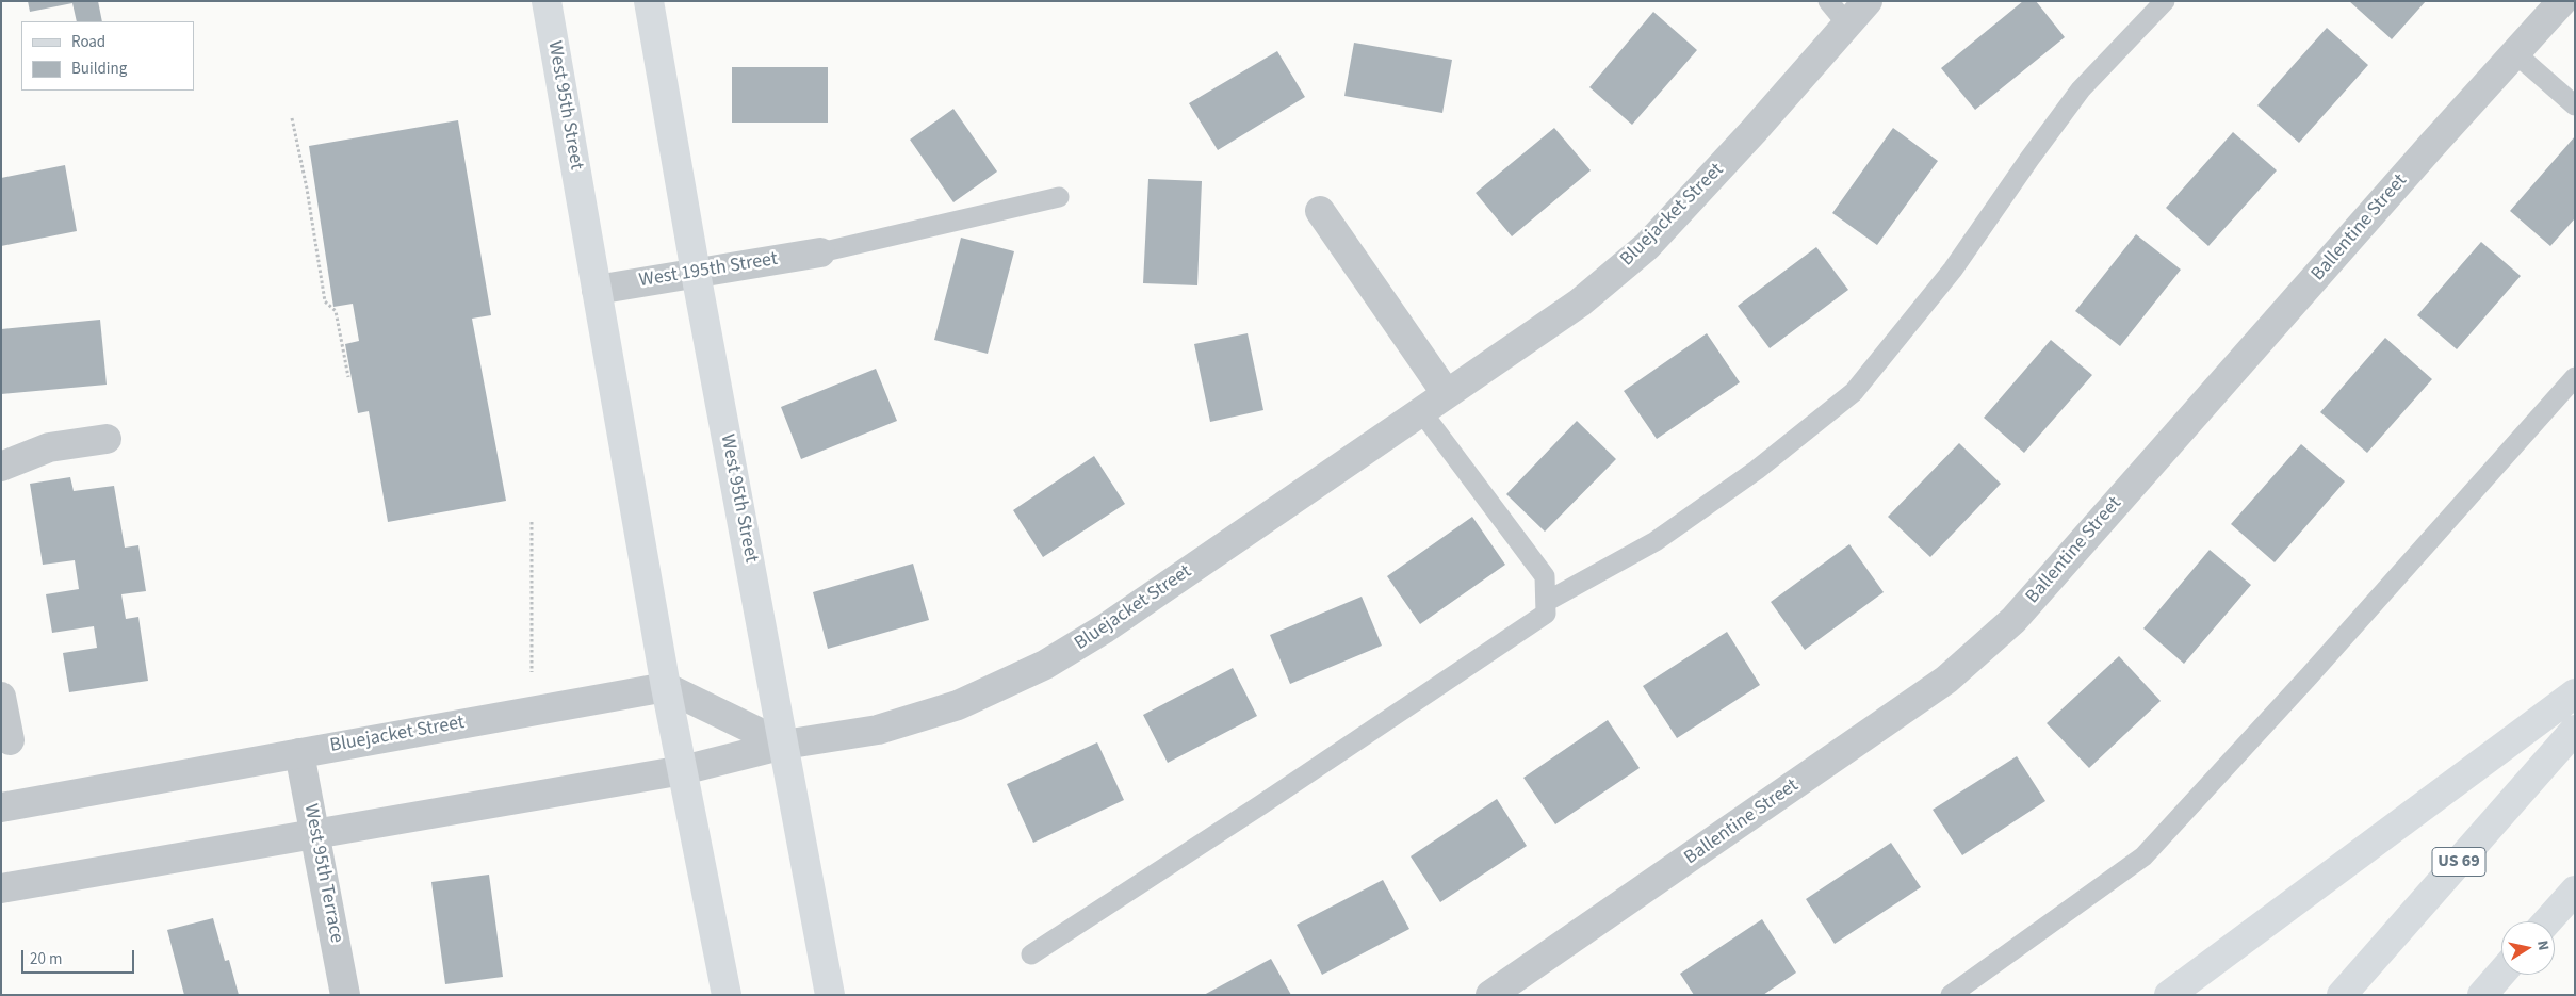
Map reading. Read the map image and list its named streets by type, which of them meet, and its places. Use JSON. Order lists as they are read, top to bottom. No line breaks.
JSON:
{"streets":{"main road":["West 95th Street","US 69"],"street":["Bluejacket Street","Ballentine Street","West 195th Street","West 95th Terrace"]},"crossings":[["West 95th Street","Bluejacket Street"],["West 95th Street","West 195th Street"],["Bluejacket Street","West 95th Terrace"]],"legend":["Road","Building"],"scale_bar":"20 m","north":"right"}
